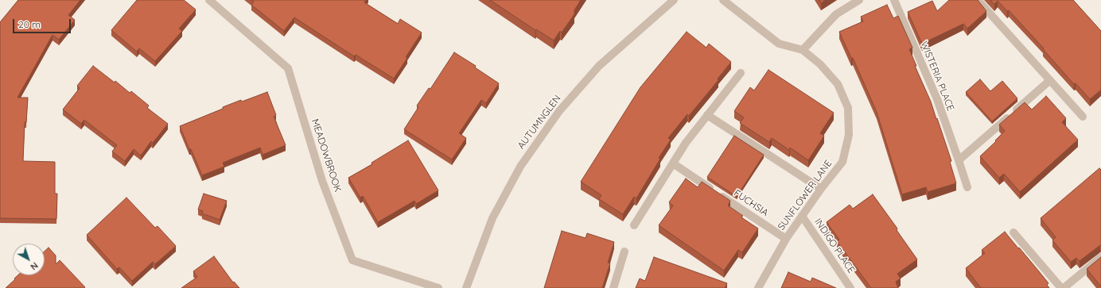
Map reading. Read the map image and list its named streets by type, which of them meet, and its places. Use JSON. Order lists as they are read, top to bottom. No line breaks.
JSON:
{"streets":{"street":["WISTERIA PLACE","AUTUMNGLEN","MEADOWBROOK","SUNFLOWER LANE","FUCHSIA","INDIGO PLACE"]},"crossings":[["SUNFLOWER LANE","FUCHSIA"],["SUNFLOWER LANE","INDIGO PLACE"]],"scale_bar":"20 m","north":"bottom right"}
